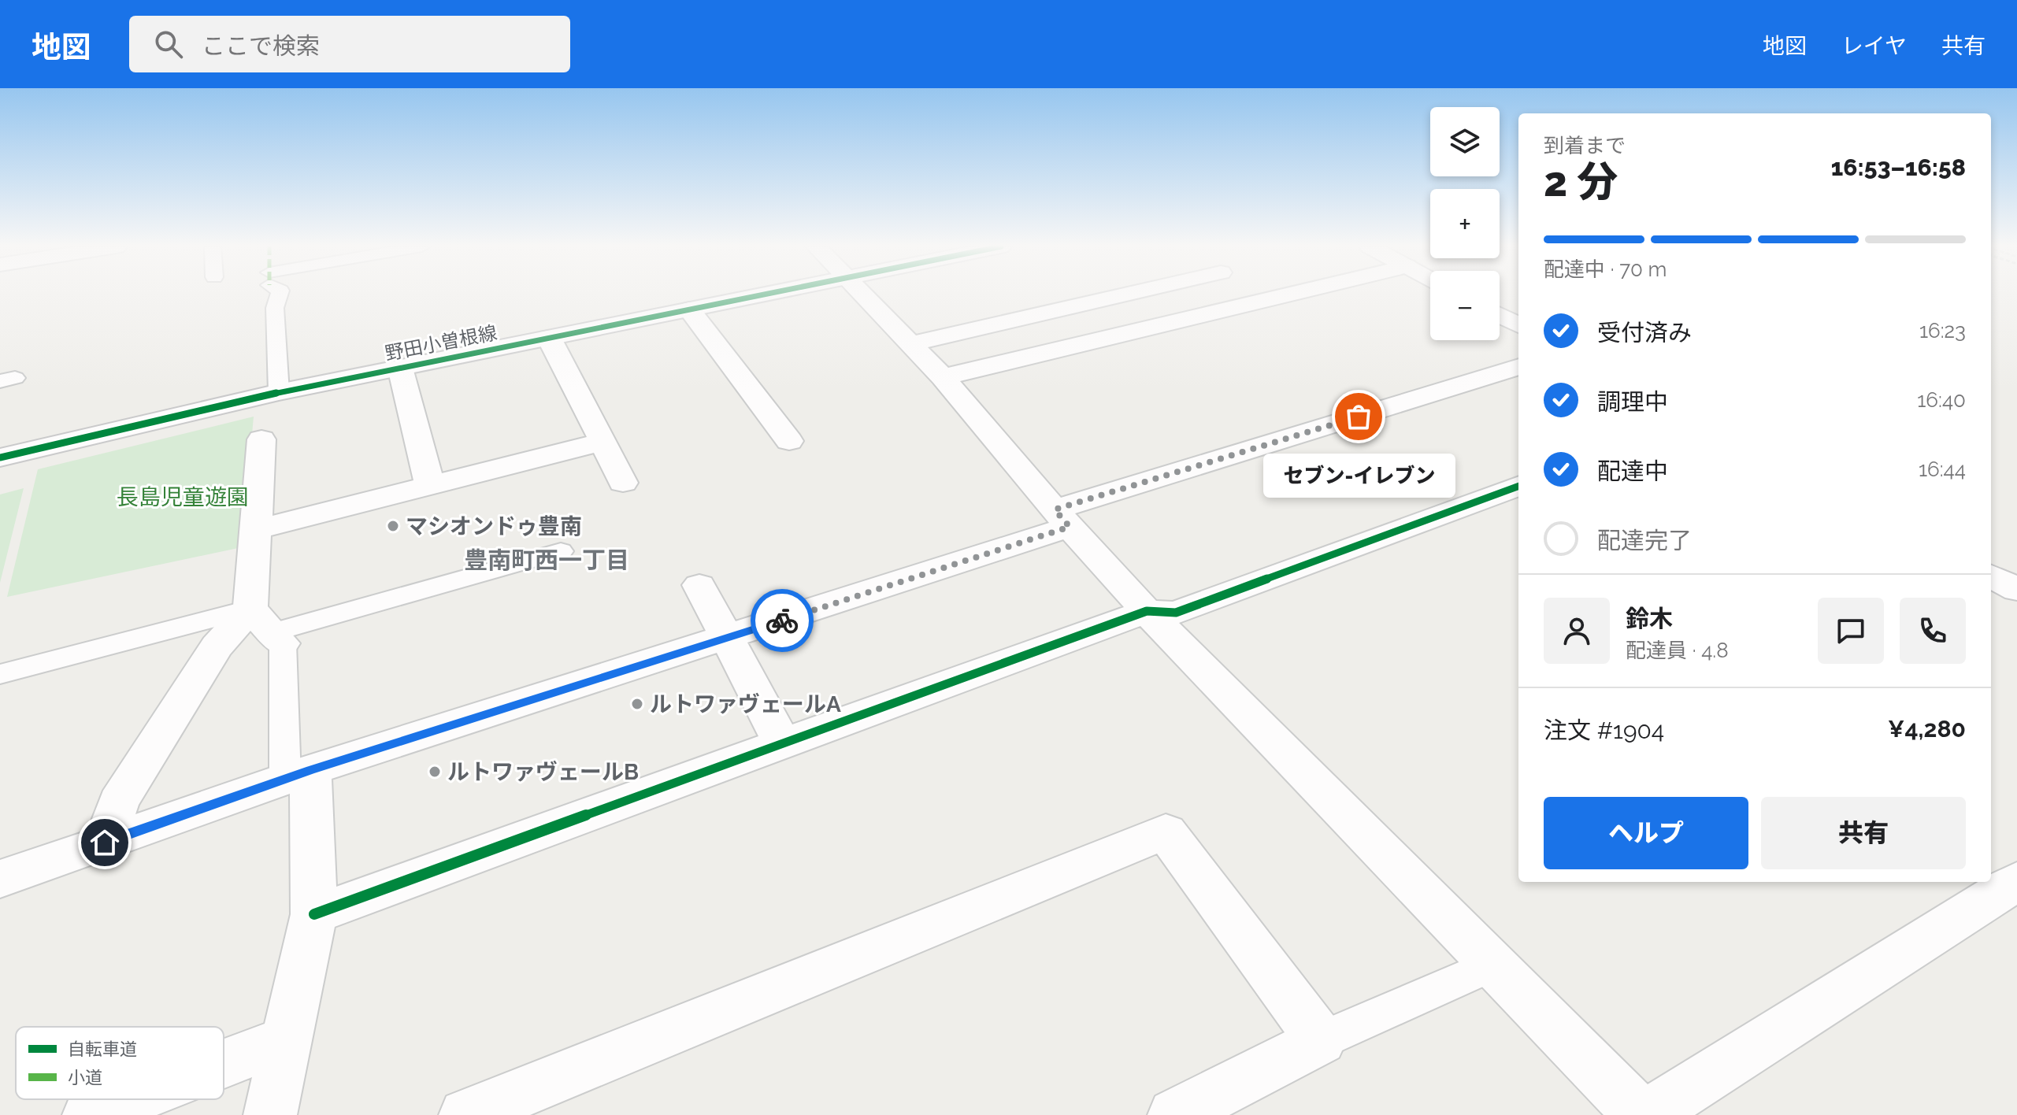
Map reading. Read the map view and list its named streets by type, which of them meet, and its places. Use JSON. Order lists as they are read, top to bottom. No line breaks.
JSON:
{"streets":{"street":["野田小曽根線"]},"districts":["豊南町西一丁目"],"parks":["長島児童遊園"],"places":["セブン-イレブン","マシオンドゥ豊南","ルトワァヴェールA","ルトワァヴェールB"],"legend":["自転車道","小道"],"page":{"header":"地図","search":"ここで検索","nav":["地図","レイヤ","共有"],"map_buttons":["+","−"],"heading":["2 分","到着まで","16:53–16:58"],"panel":["鈴木","配達員 · 4.8","注文 #1904","¥4,280"],"bar":"配達中 · 70 m","list":[["受付済み","16:23"],["調理中","16:40"],["配達中","16:44"],"配達完了"],"bubble":"セブン-イレブン","buttons":["ヘルプ","共有"]}}
